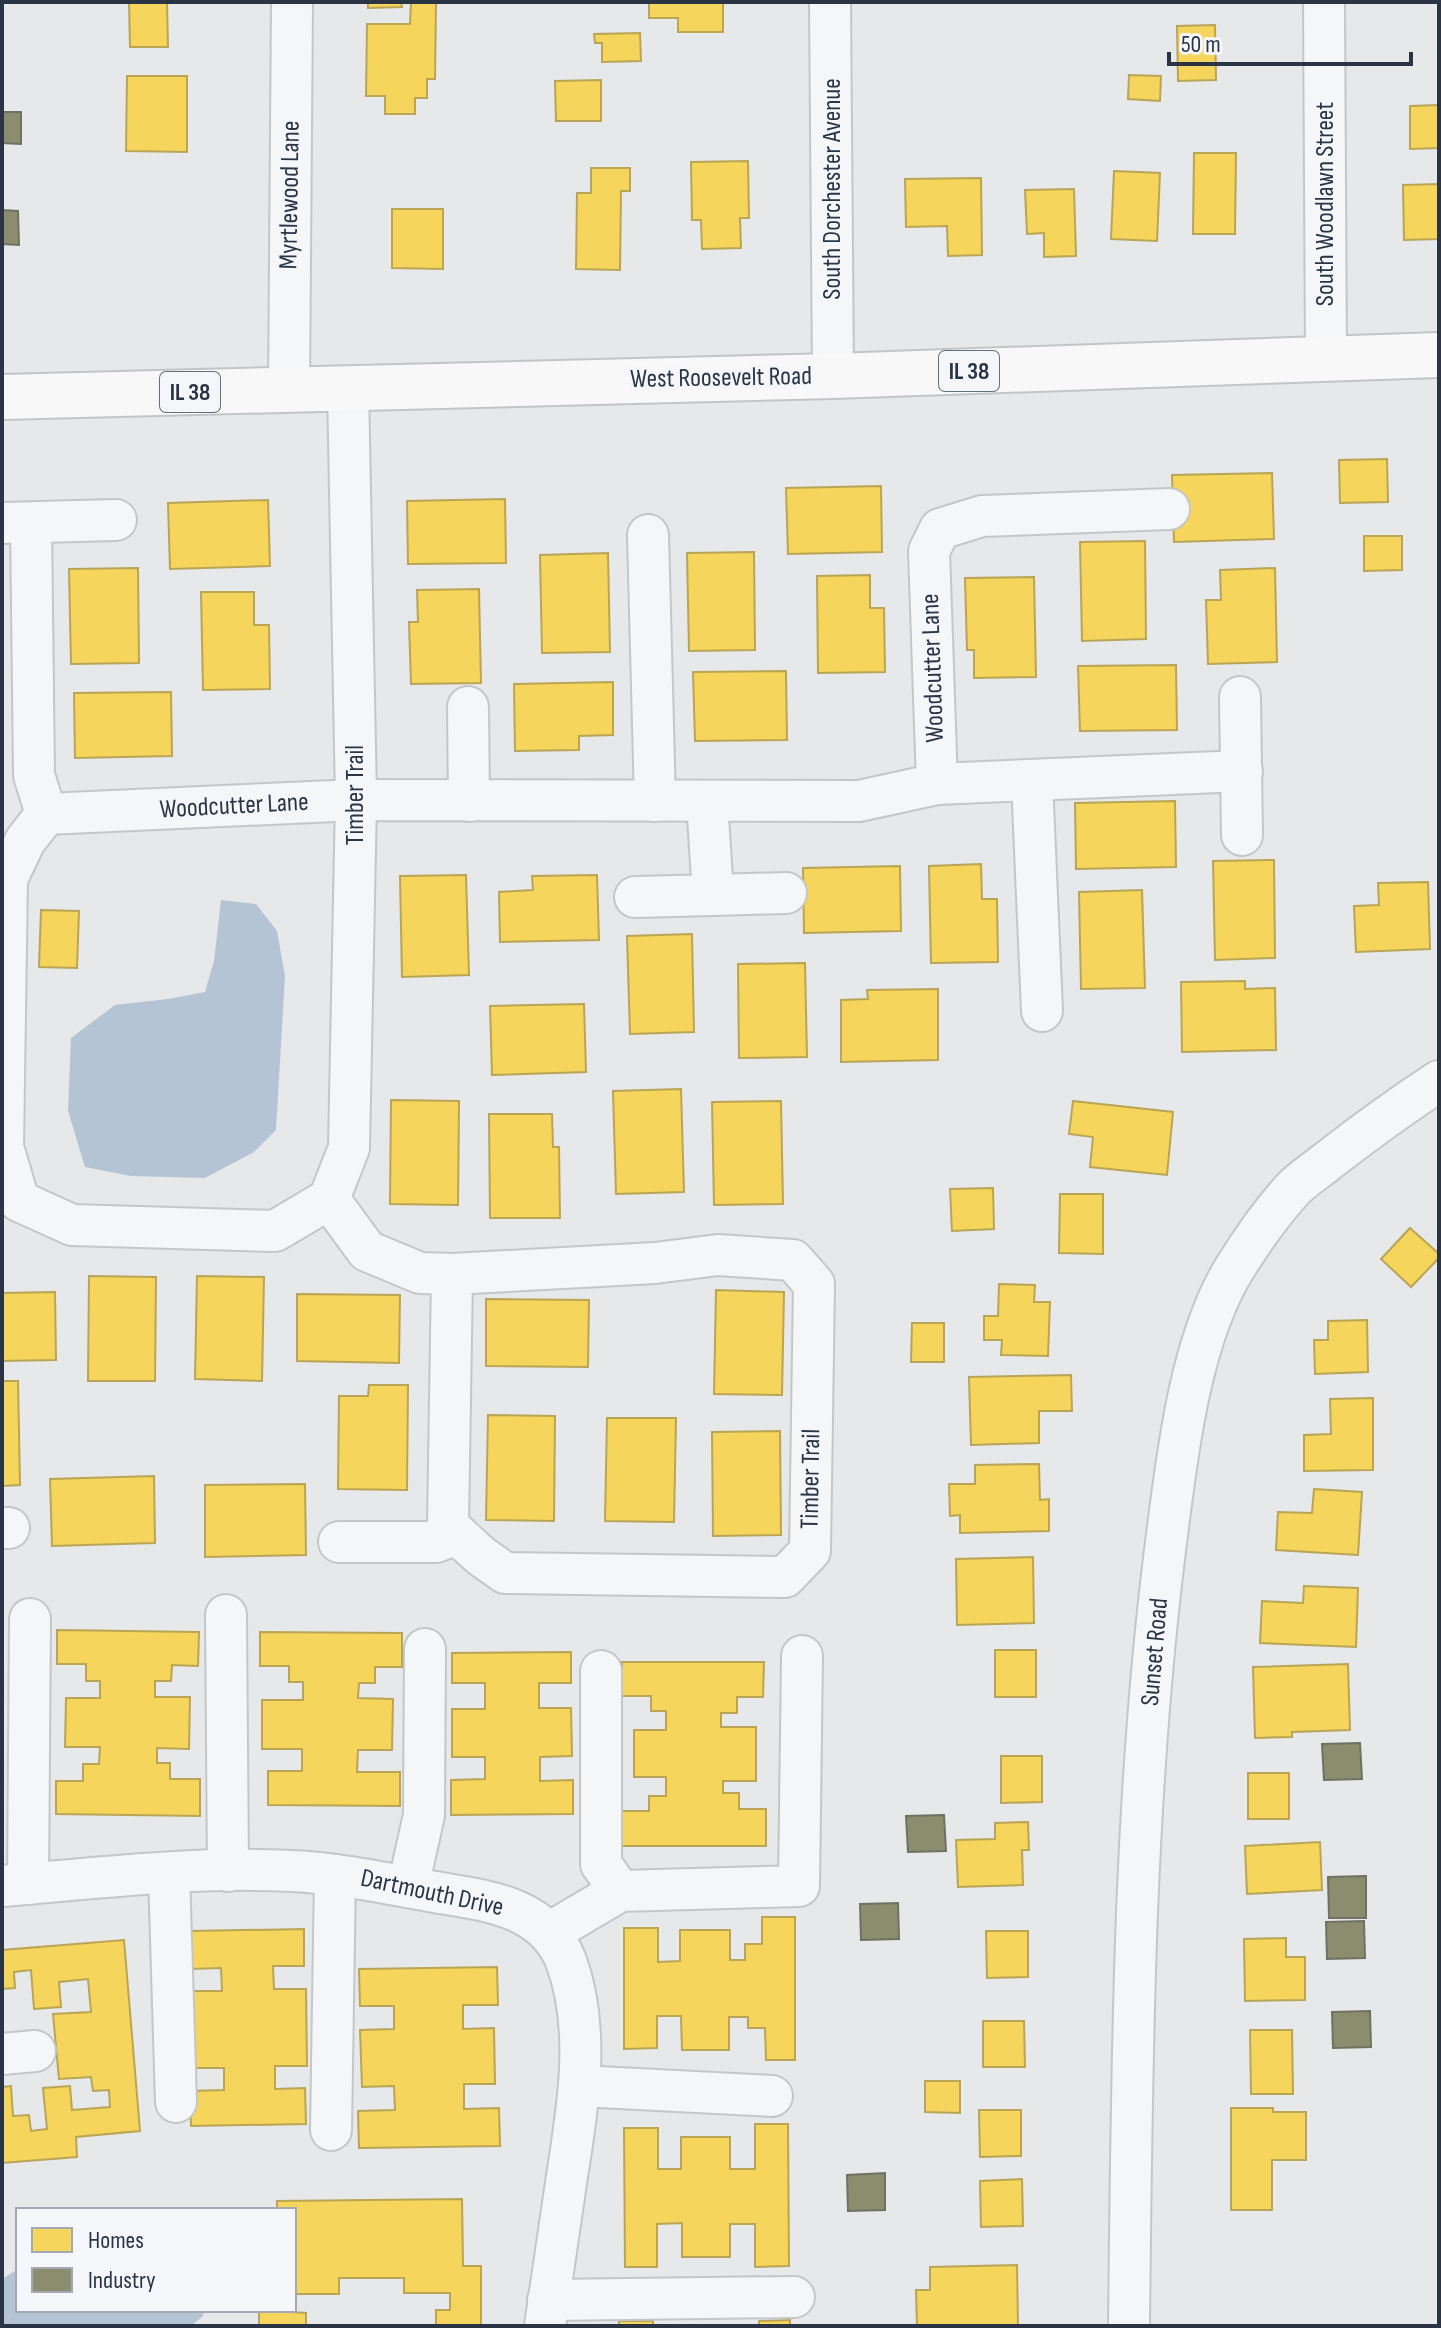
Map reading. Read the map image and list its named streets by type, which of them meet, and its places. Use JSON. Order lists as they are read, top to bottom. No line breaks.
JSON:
{"streets":{"main road":["IL 38","West Roosevelt Road"],"street":["South Dorchester Avenue","Myrtlewood Lane","South Woodlawn Street","Woodcutter Lane","Timber Trail","Sunset Road","Dartmouth Drive"]},"crossings":[["South Dorchester Avenue","West Roosevelt Road"],["Myrtlewood Lane","West Roosevelt Road"],["South Woodlawn Street","West Roosevelt Road"],["West Roosevelt Road","Timber Trail"],["Woodcutter Lane","Timber Trail"]],"legend":["Homes","Industry"],"scale_bar":"50 m"}
